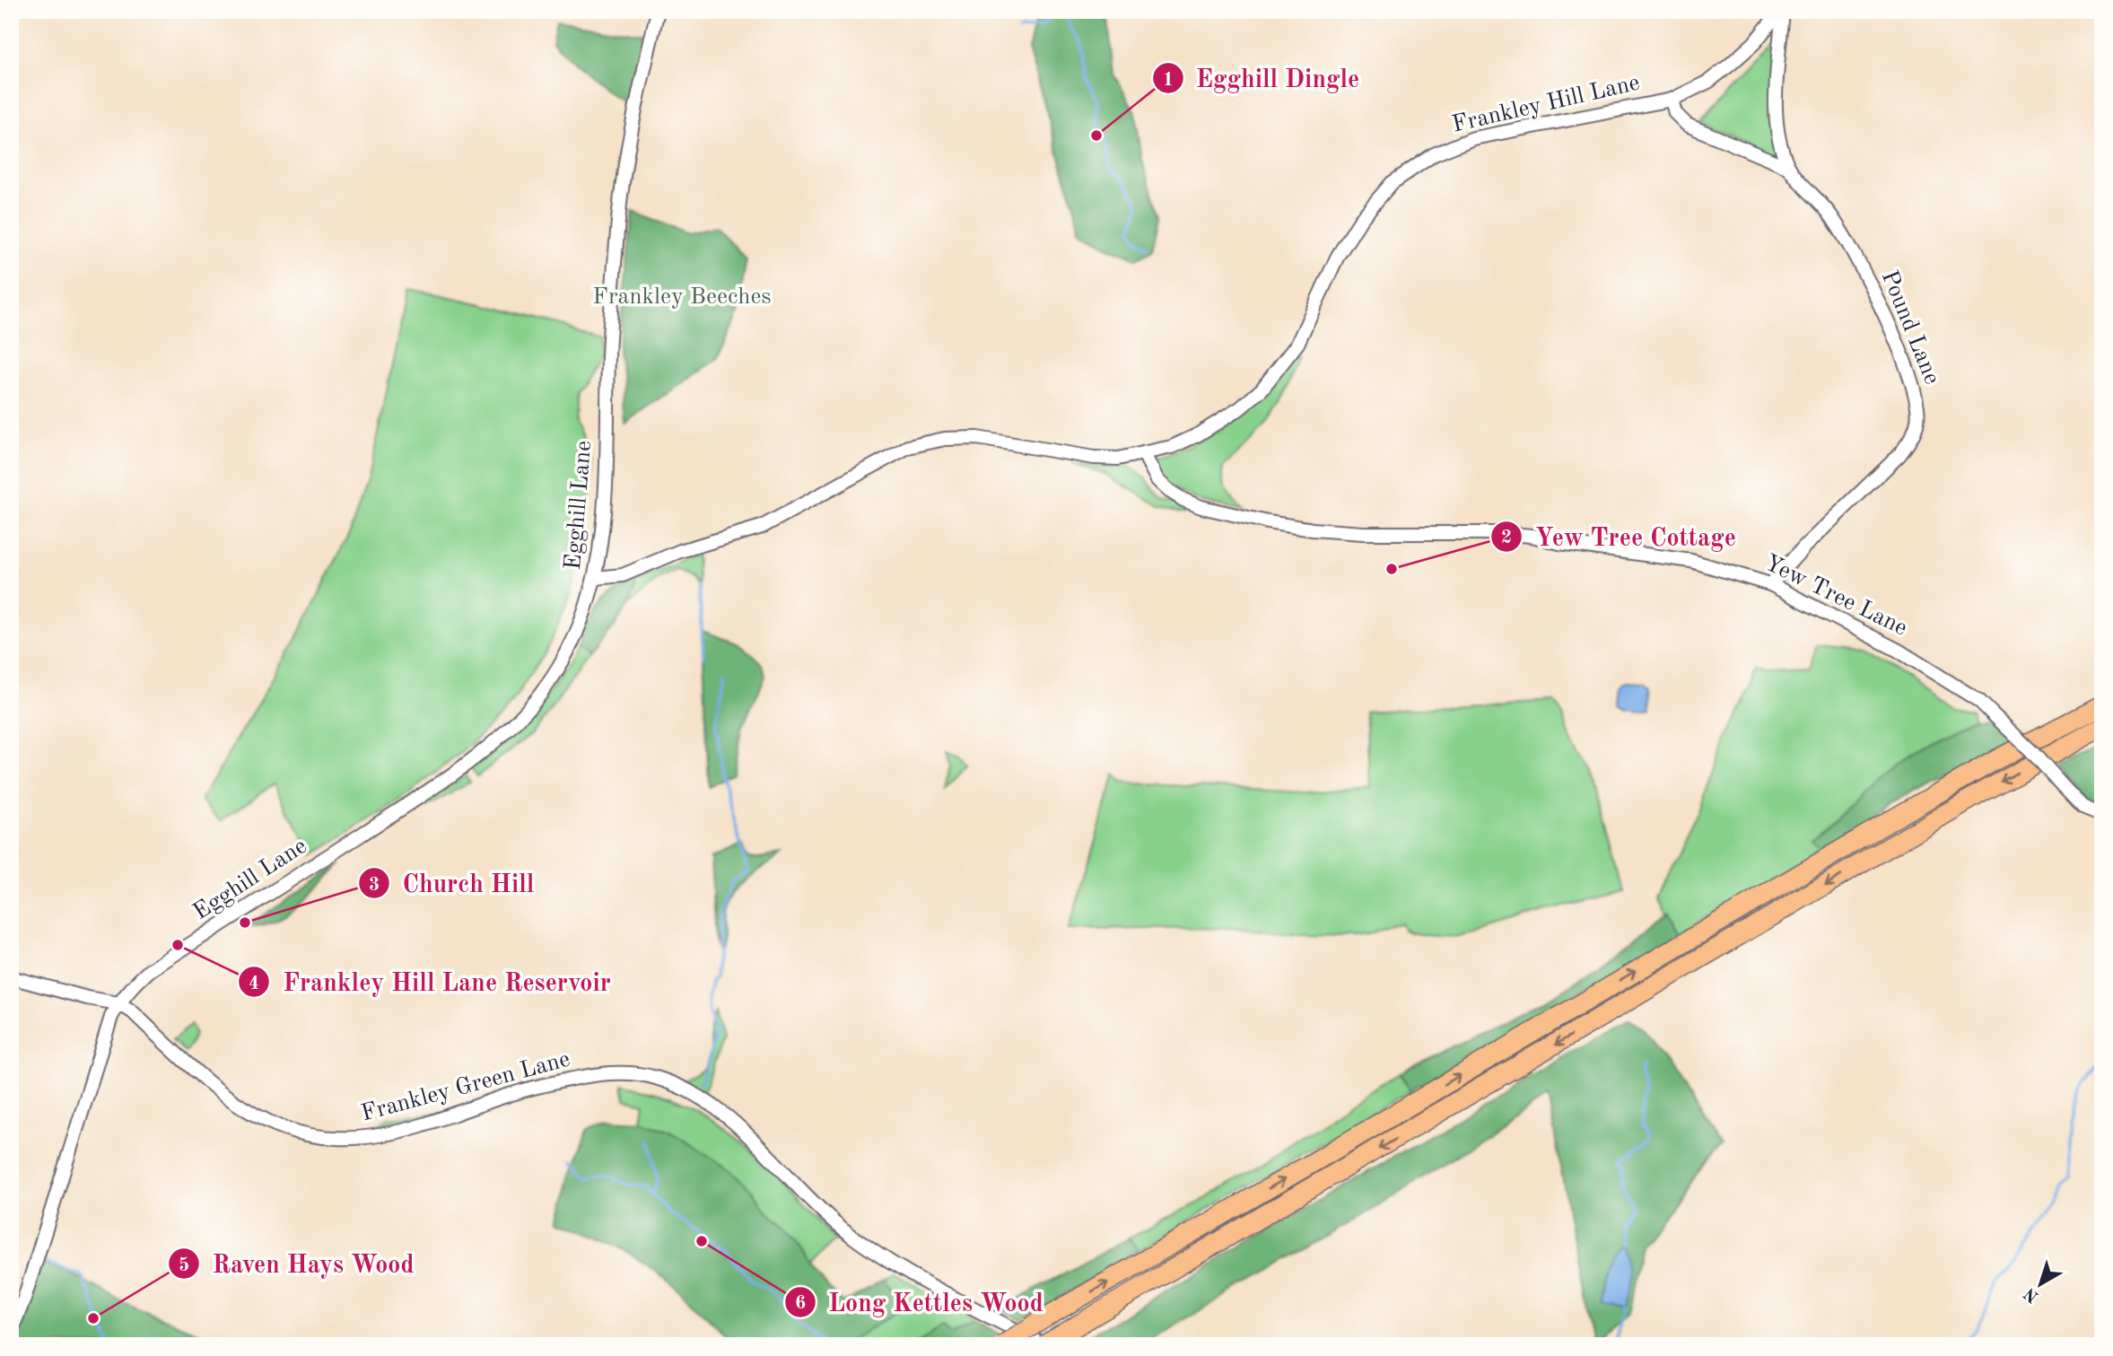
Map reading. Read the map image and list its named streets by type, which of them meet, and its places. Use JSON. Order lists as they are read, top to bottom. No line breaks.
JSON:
{"streets":{"street":["Frankley Hill Lane","Pound Lane","Egghill Lane","Yew Tree Lane","Frankley Green Lane"]},"crossings":[["Frankley Hill Lane","Pound Lane"],["Frankley Hill Lane","Egghill Lane"],["Frankley Hill Lane","Yew Tree Lane"],["Pound Lane","Yew Tree Lane"],["Egghill Lane","Frankley Green Lane"]],"parks":["Frankley Beeches"],"places":["Egghill Dingle","Yew Tree Cottage","Church Hill","Frankley Hill Lane Reservoir","Long Kettles Wood","Raven Hays Wood"],"north":"bottom left"}
